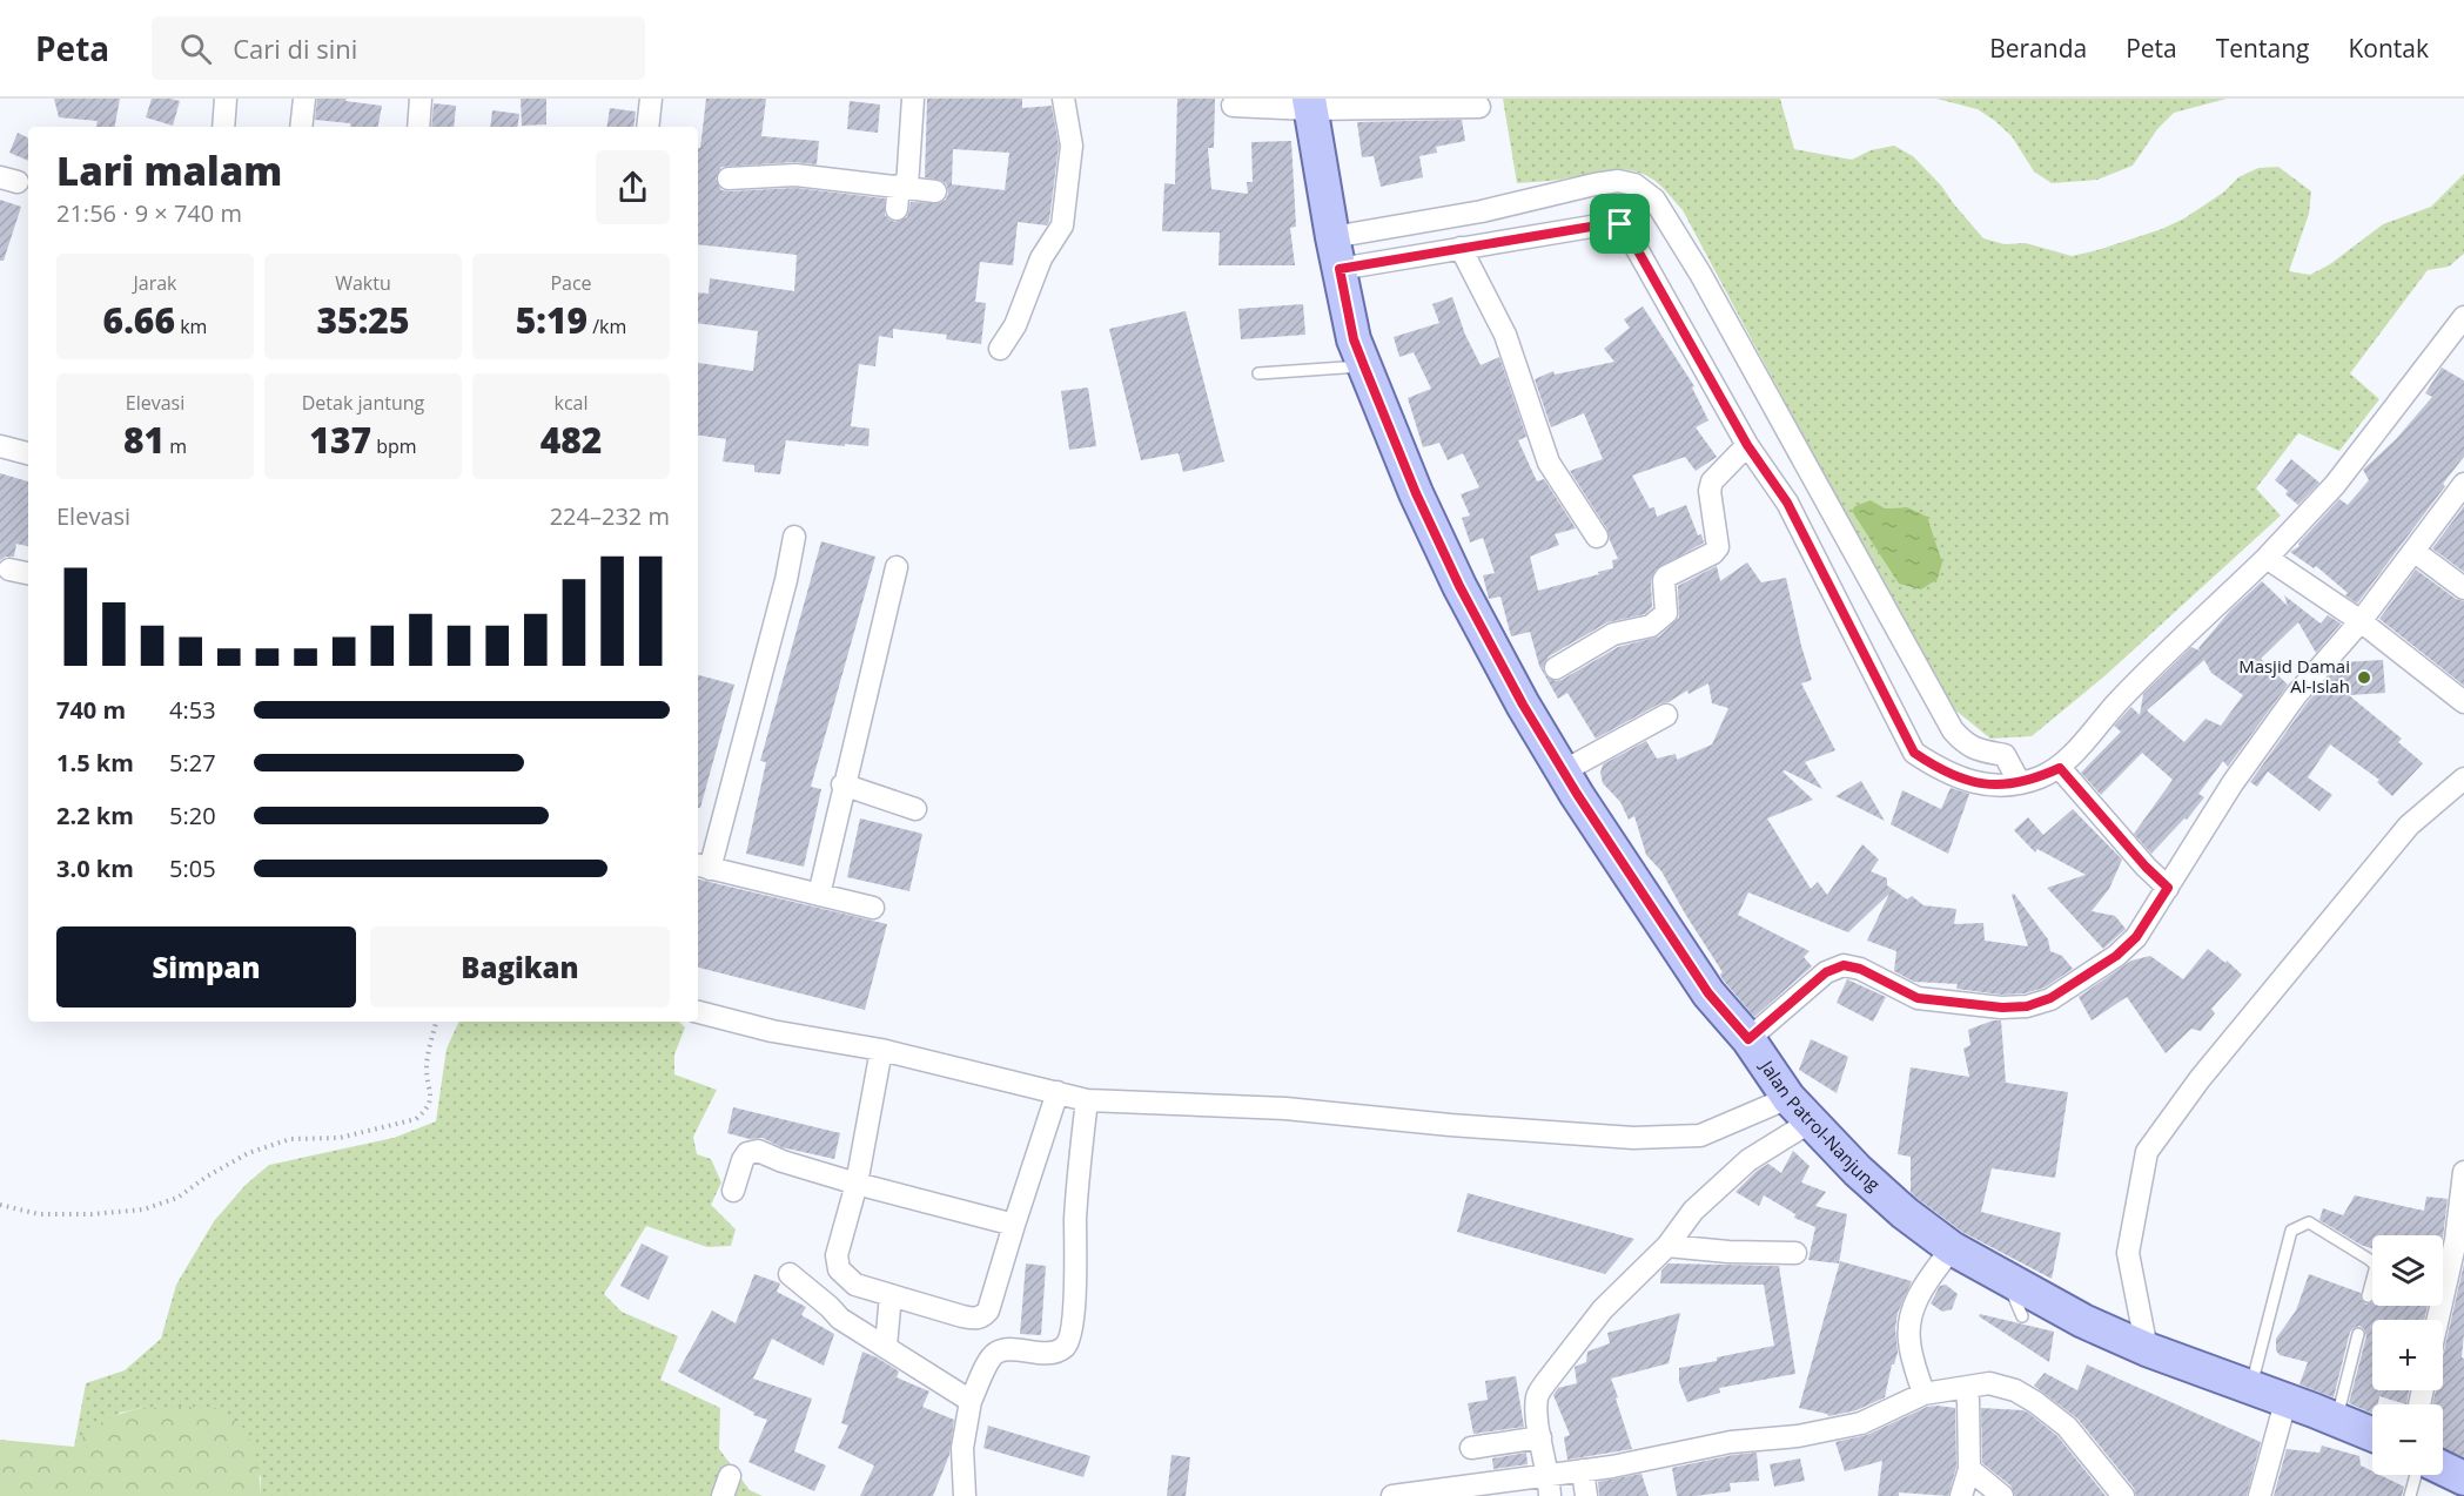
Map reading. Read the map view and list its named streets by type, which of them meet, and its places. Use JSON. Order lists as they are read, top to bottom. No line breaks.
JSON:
{"streets":{"main road":["Jalan Patrol-Nanjung"]},"places":["Masjid Damai Al-Islah"],"page":{"header":"Peta","search":"Cari di sini","nav":["Beranda","Peta","Tentang","Kontak"],"heading":["Lari malam","21:56 · 9 × 740 m"],"stats":[["Jarak","6.66 km"],["Waktu","35:25"],["Pace","5:19 /km"],["Elevasi","81 m"],["Detak jantung","137 bpm"],["kcal","482"]],"chart":["Elevasi","224–232 m"],"list":[{"name":"740 m","note":"4:53"},{"name":"1.5 km","note":"5:27"},{"name":"2.2 km","note":"5:20"},{"name":"3.0 km","note":"5:05"}],"buttons":["Simpan","Bagikan"],"map_buttons":["+","−"]}}
